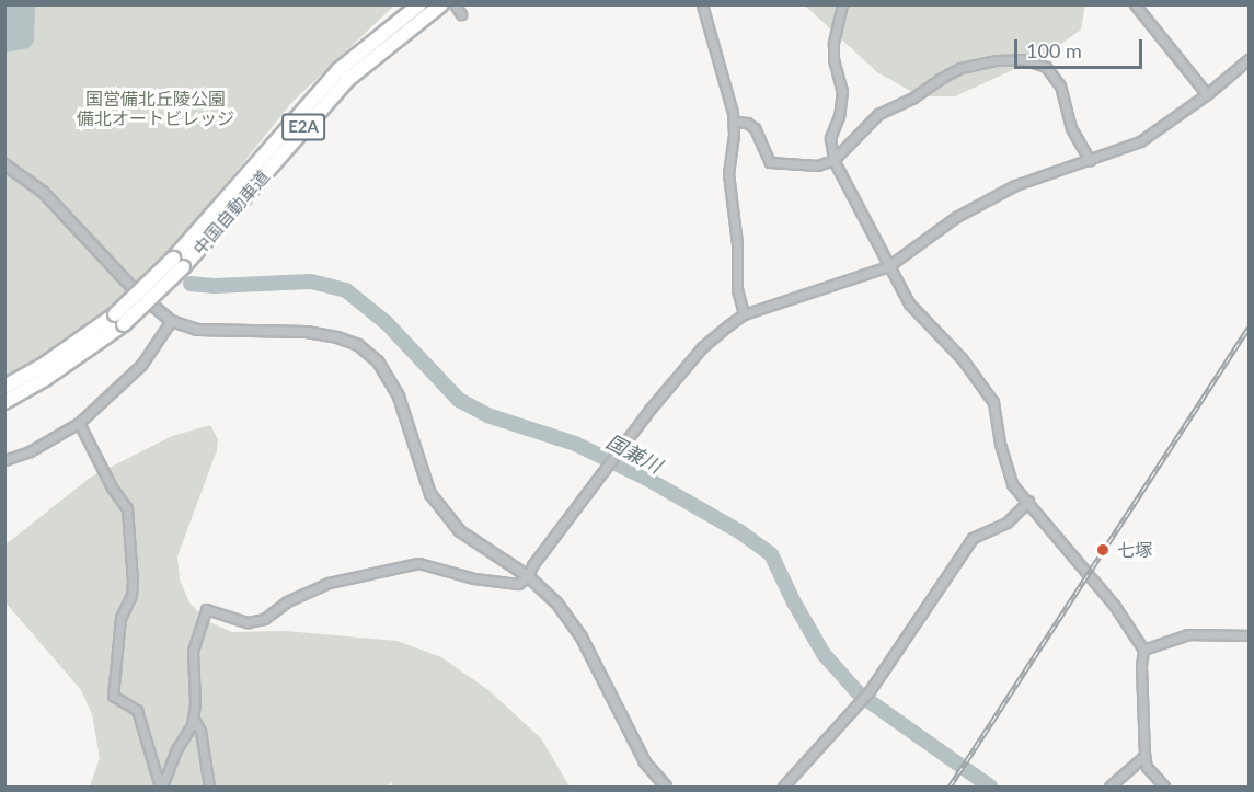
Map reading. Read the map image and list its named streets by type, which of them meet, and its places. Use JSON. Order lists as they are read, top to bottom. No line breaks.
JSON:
{"streets":{"highway":["E2A","中国自動車道"]},"water":["国兼川"],"parks":["国営備北丘陵公園 備北オートビレッジ"],"places":["七塚"],"scale_bar":"100 m"}
